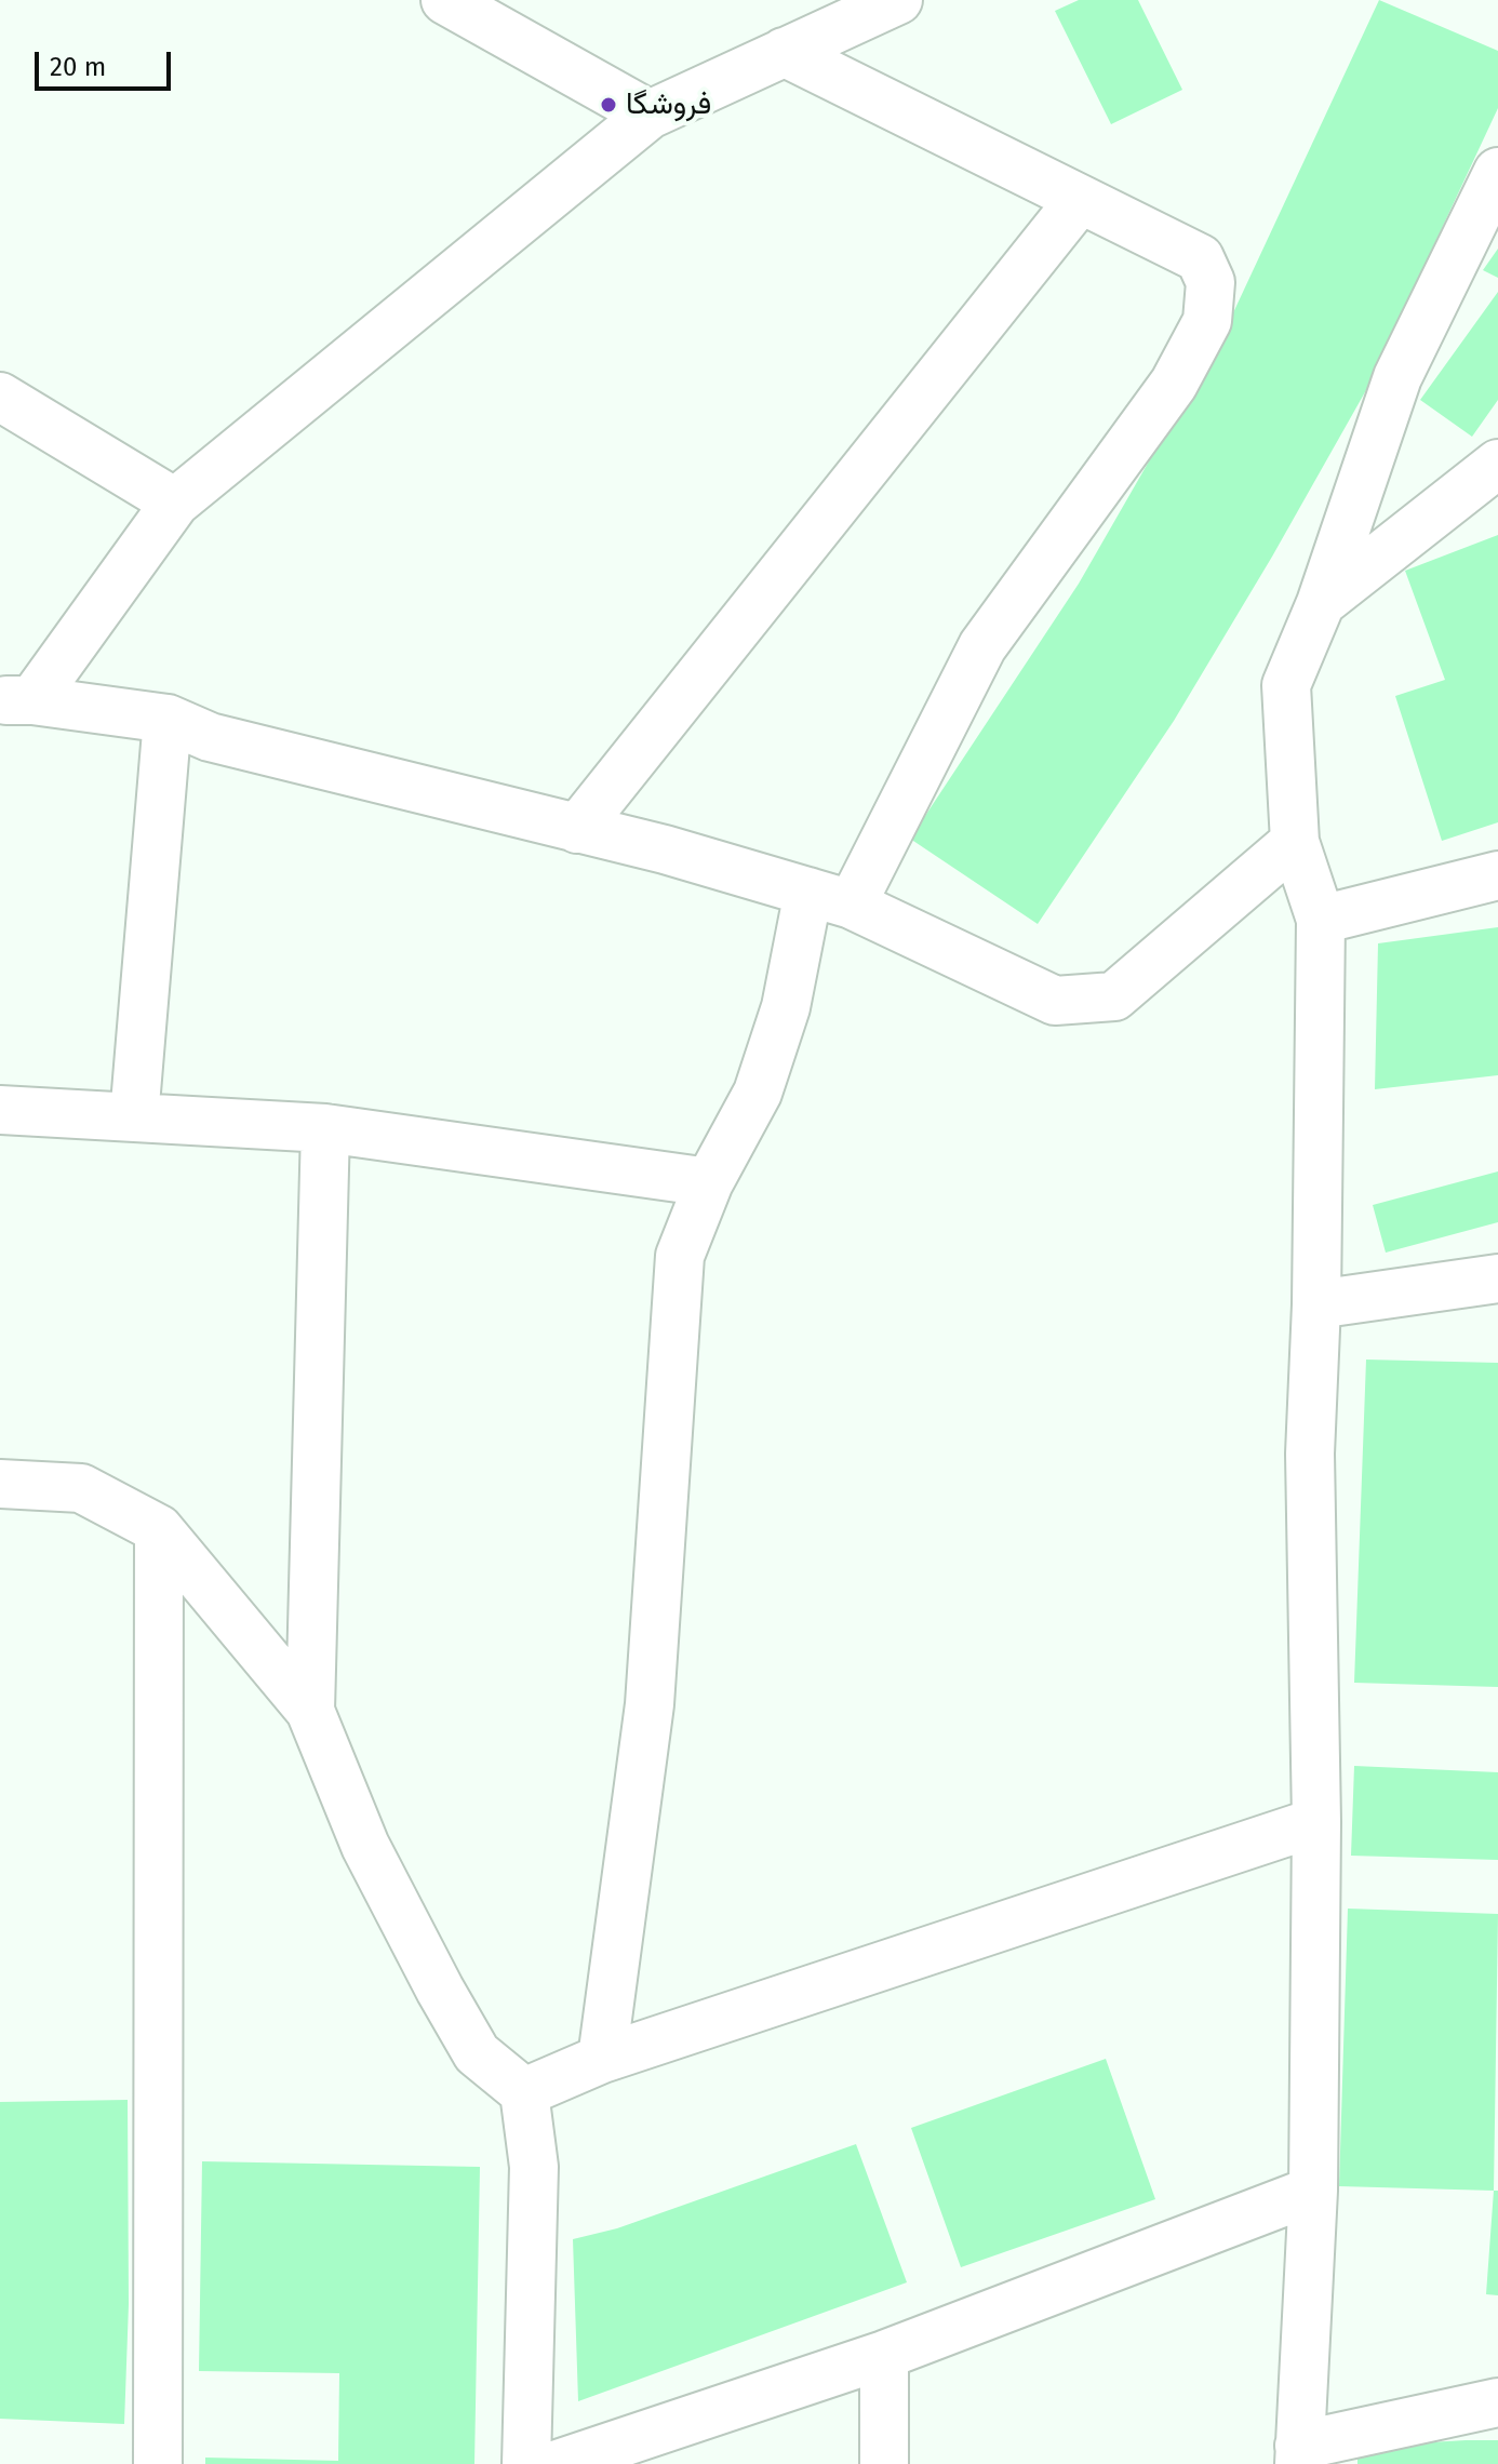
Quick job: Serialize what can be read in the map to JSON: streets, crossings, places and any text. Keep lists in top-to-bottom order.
{
  "places": ["فروشگا"],
  "scale_bar": "20 m"
}
